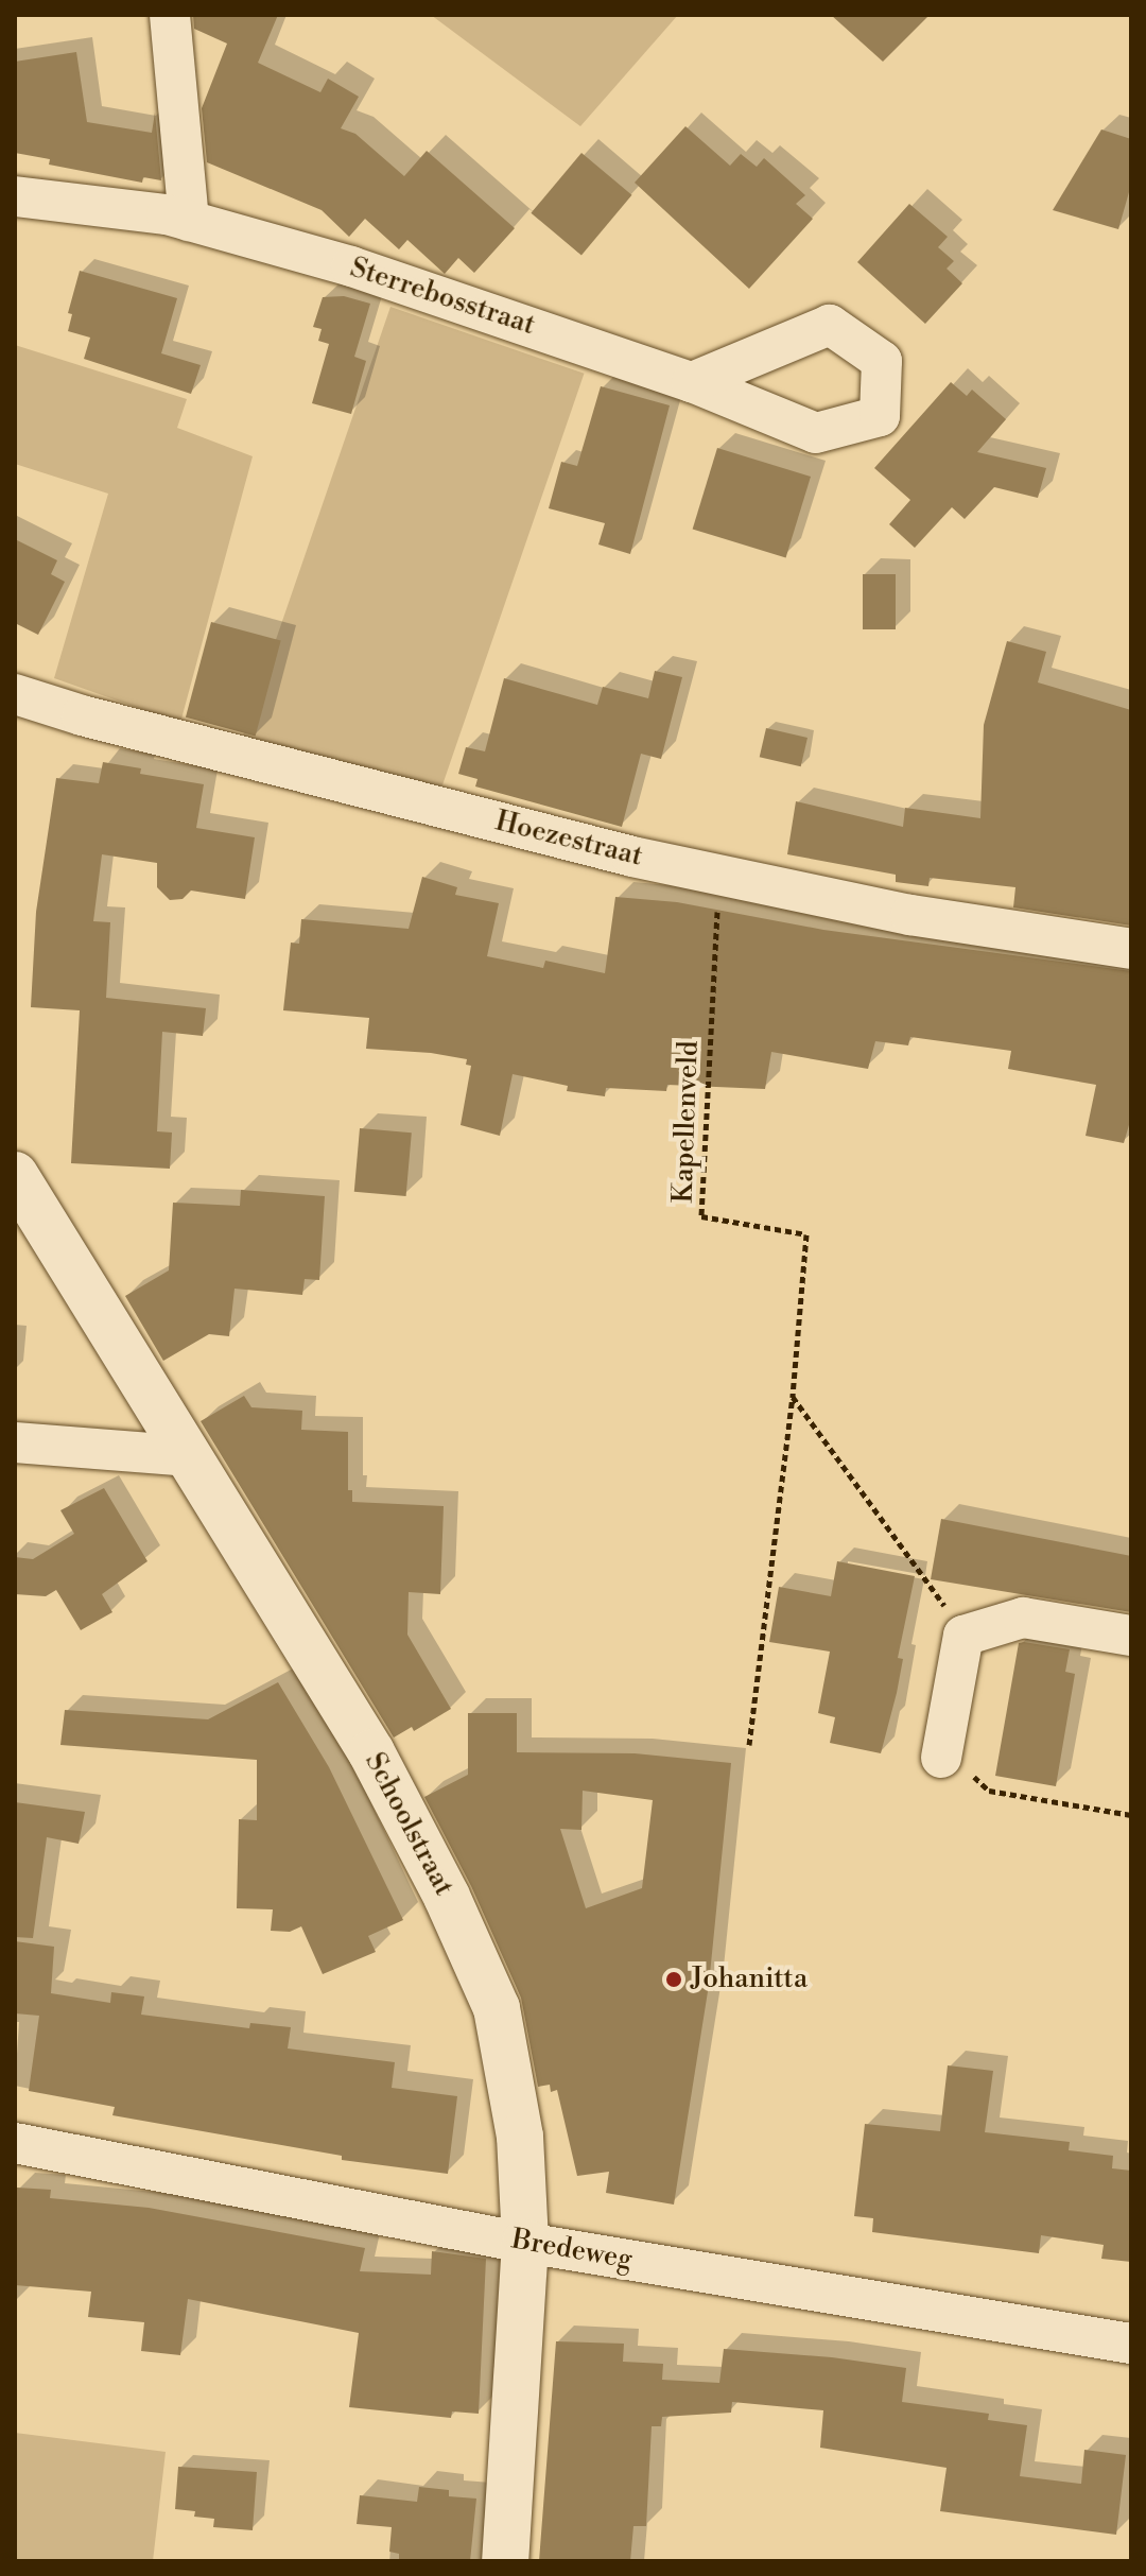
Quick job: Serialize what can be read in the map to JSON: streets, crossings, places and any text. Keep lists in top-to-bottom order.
{
  "streets": {
    "street": [
      "Sterrebosstraat",
      "Hoezestraat",
      "Schoolstraat",
      "Bredeweg"
    ],
    "path": ["Kapellenveld"]
  },
  "crossings": [
    ["Hoezestraat", "Kapellenveld"],
    ["Schoolstraat", "Bredeweg"]
  ],
  "places": ["Johanitta"]
}
